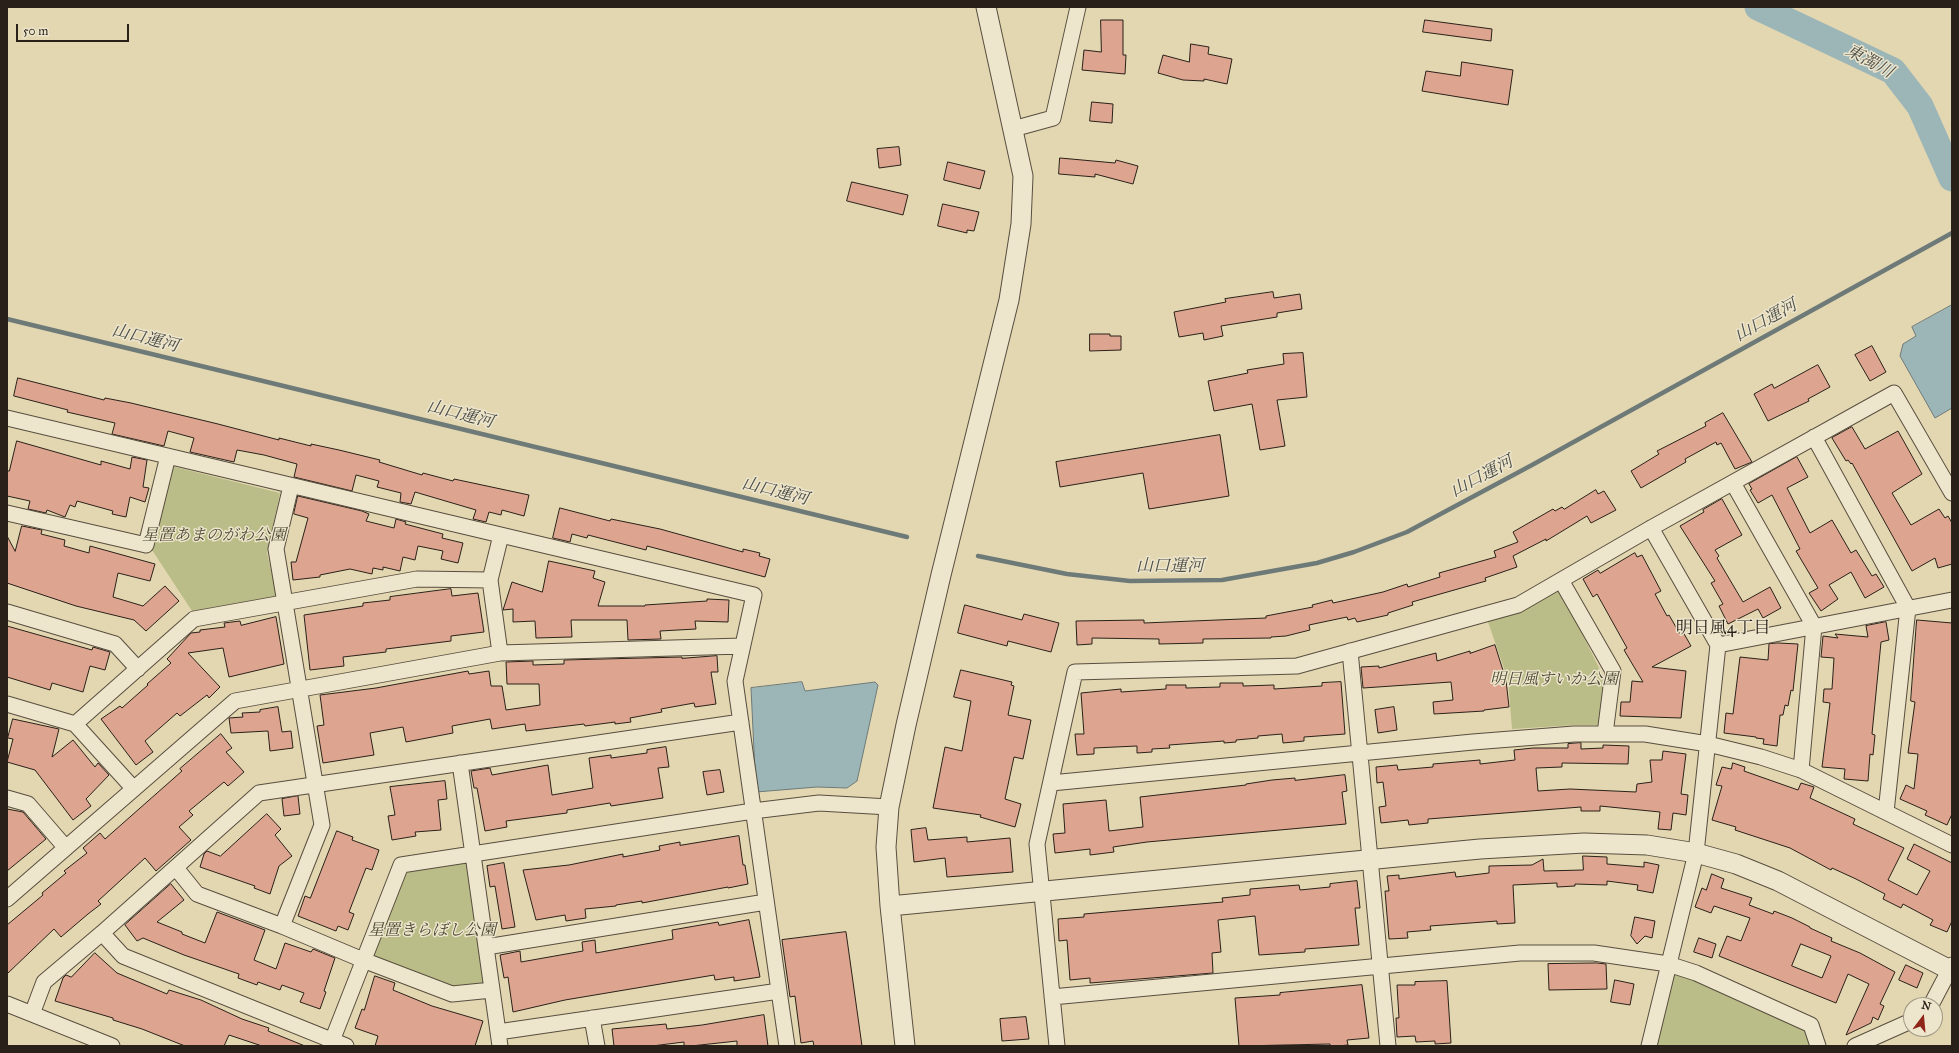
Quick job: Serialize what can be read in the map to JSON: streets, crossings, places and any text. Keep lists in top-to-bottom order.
{
  "districts": ["明日風4丁目"],
  "water": ["東濁川", "山口運河"],
  "parks": ["星置あまのがわ公園", "明日風すいか公園", "星置きらぼし公園"],
  "scale_bar": "50 m",
  "north": "top"
}
